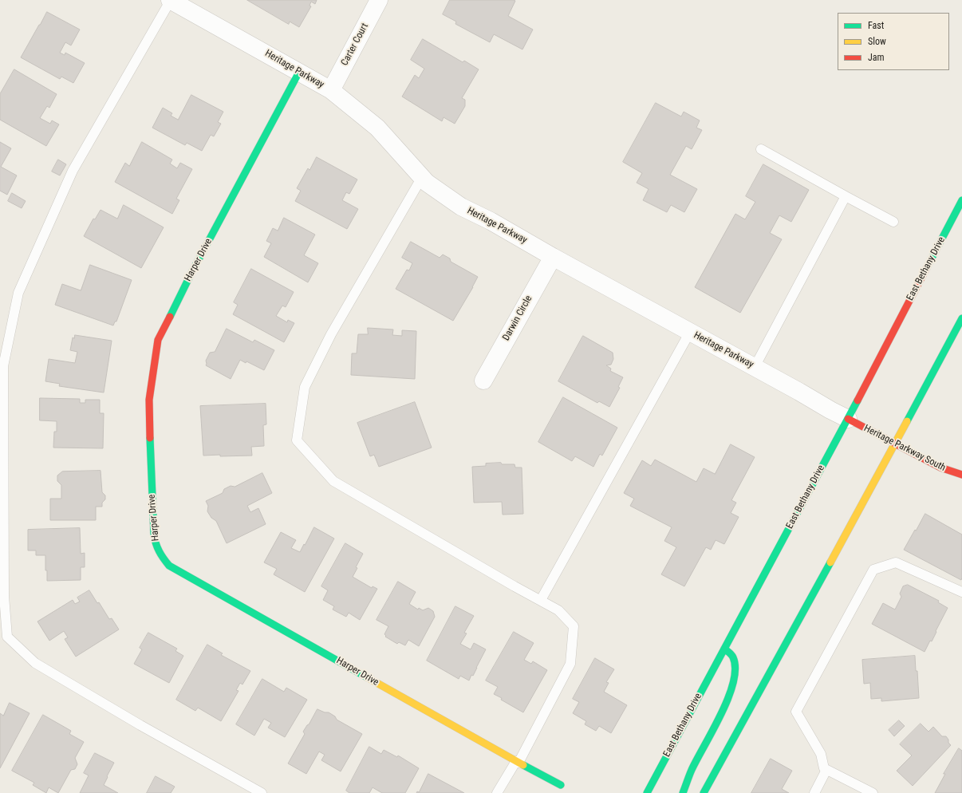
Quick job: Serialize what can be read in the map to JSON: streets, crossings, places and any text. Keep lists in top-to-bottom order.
{
  "streets": {
    "main road": ["Harper Drive", "East Bethany Drive", "Heritage Parkway South"],
    "street": ["Carter Court", "Heritage Parkway", "Darwin Circle"]
  },
  "crossings": [
    ["Carter Court", "Heritage Parkway"],
    ["Heritage Parkway", "Harper Drive"],
    ["Heritage Parkway", "East Bethany Drive"],
    ["Heritage Parkway", "Darwin Circle"],
    ["Heritage Parkway", "Heritage Parkway South"],
    ["East Bethany Drive", "Heritage Parkway South"]
  ],
  "legend": ["Fast", "Slow", "Jam"]
}
